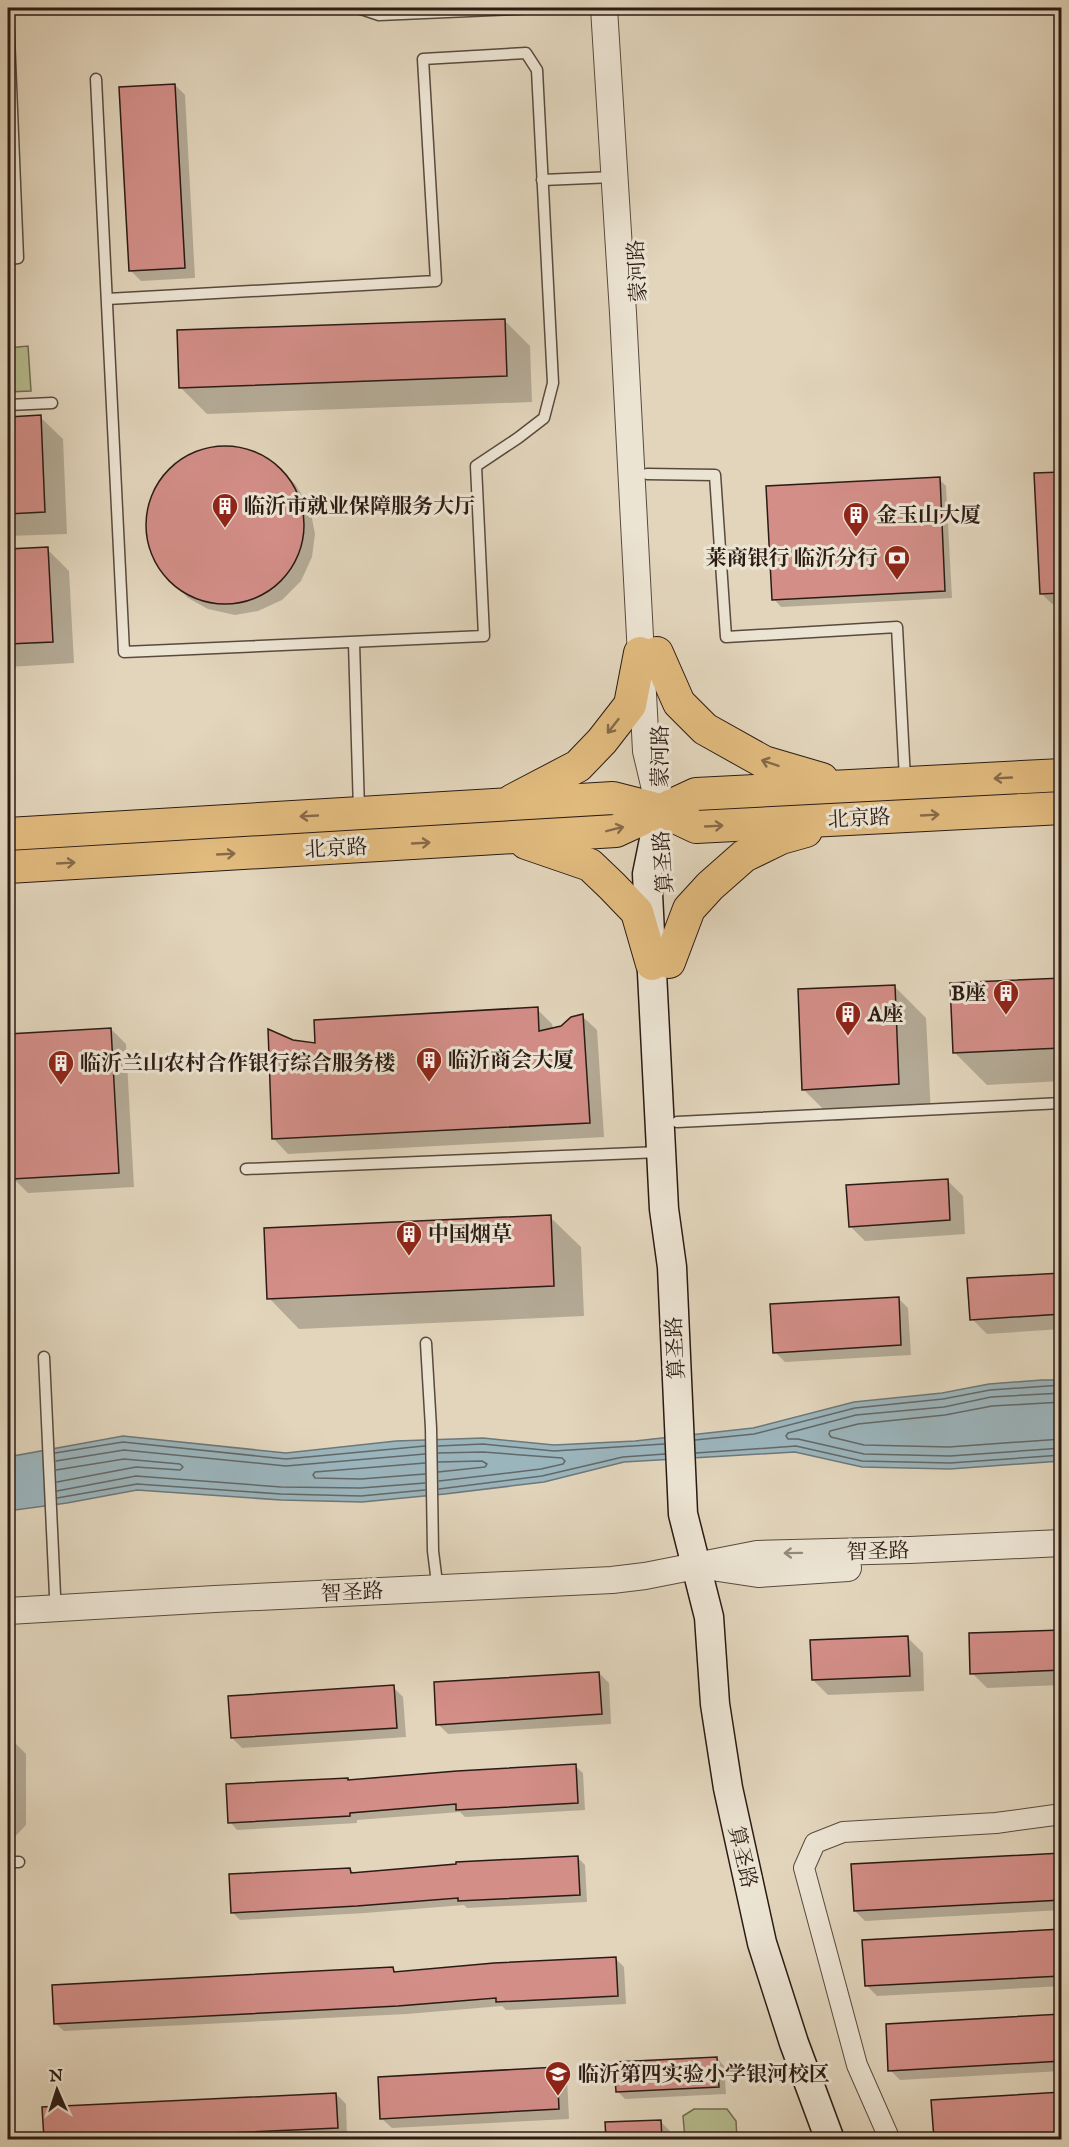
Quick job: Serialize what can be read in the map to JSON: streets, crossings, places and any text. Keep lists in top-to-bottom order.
{
  "streets": {
    "main road": ["北京路", "算圣路"],
    "street": ["蒙河路", "智圣路"]
  },
  "crossings": [
    ["蒙河路", "北京路"],
    ["蒙河路", "算圣路"],
    ["北京路", "算圣路"],
    ["算圣路", "智圣路"]
  ],
  "places": {
    "building": [
      "临沂市就业保障服务大厅",
      "金玉山大厦",
      "B座",
      "A座",
      "临沂商会大厦",
      "临沂兰山农村合作银行综合服务楼",
      "中国烟草"
    ],
    "bank": ["莱商银行 临沂分行"],
    "school or university": ["临沂第四实验小学银河校区"]
  },
  "north": "top"
}
